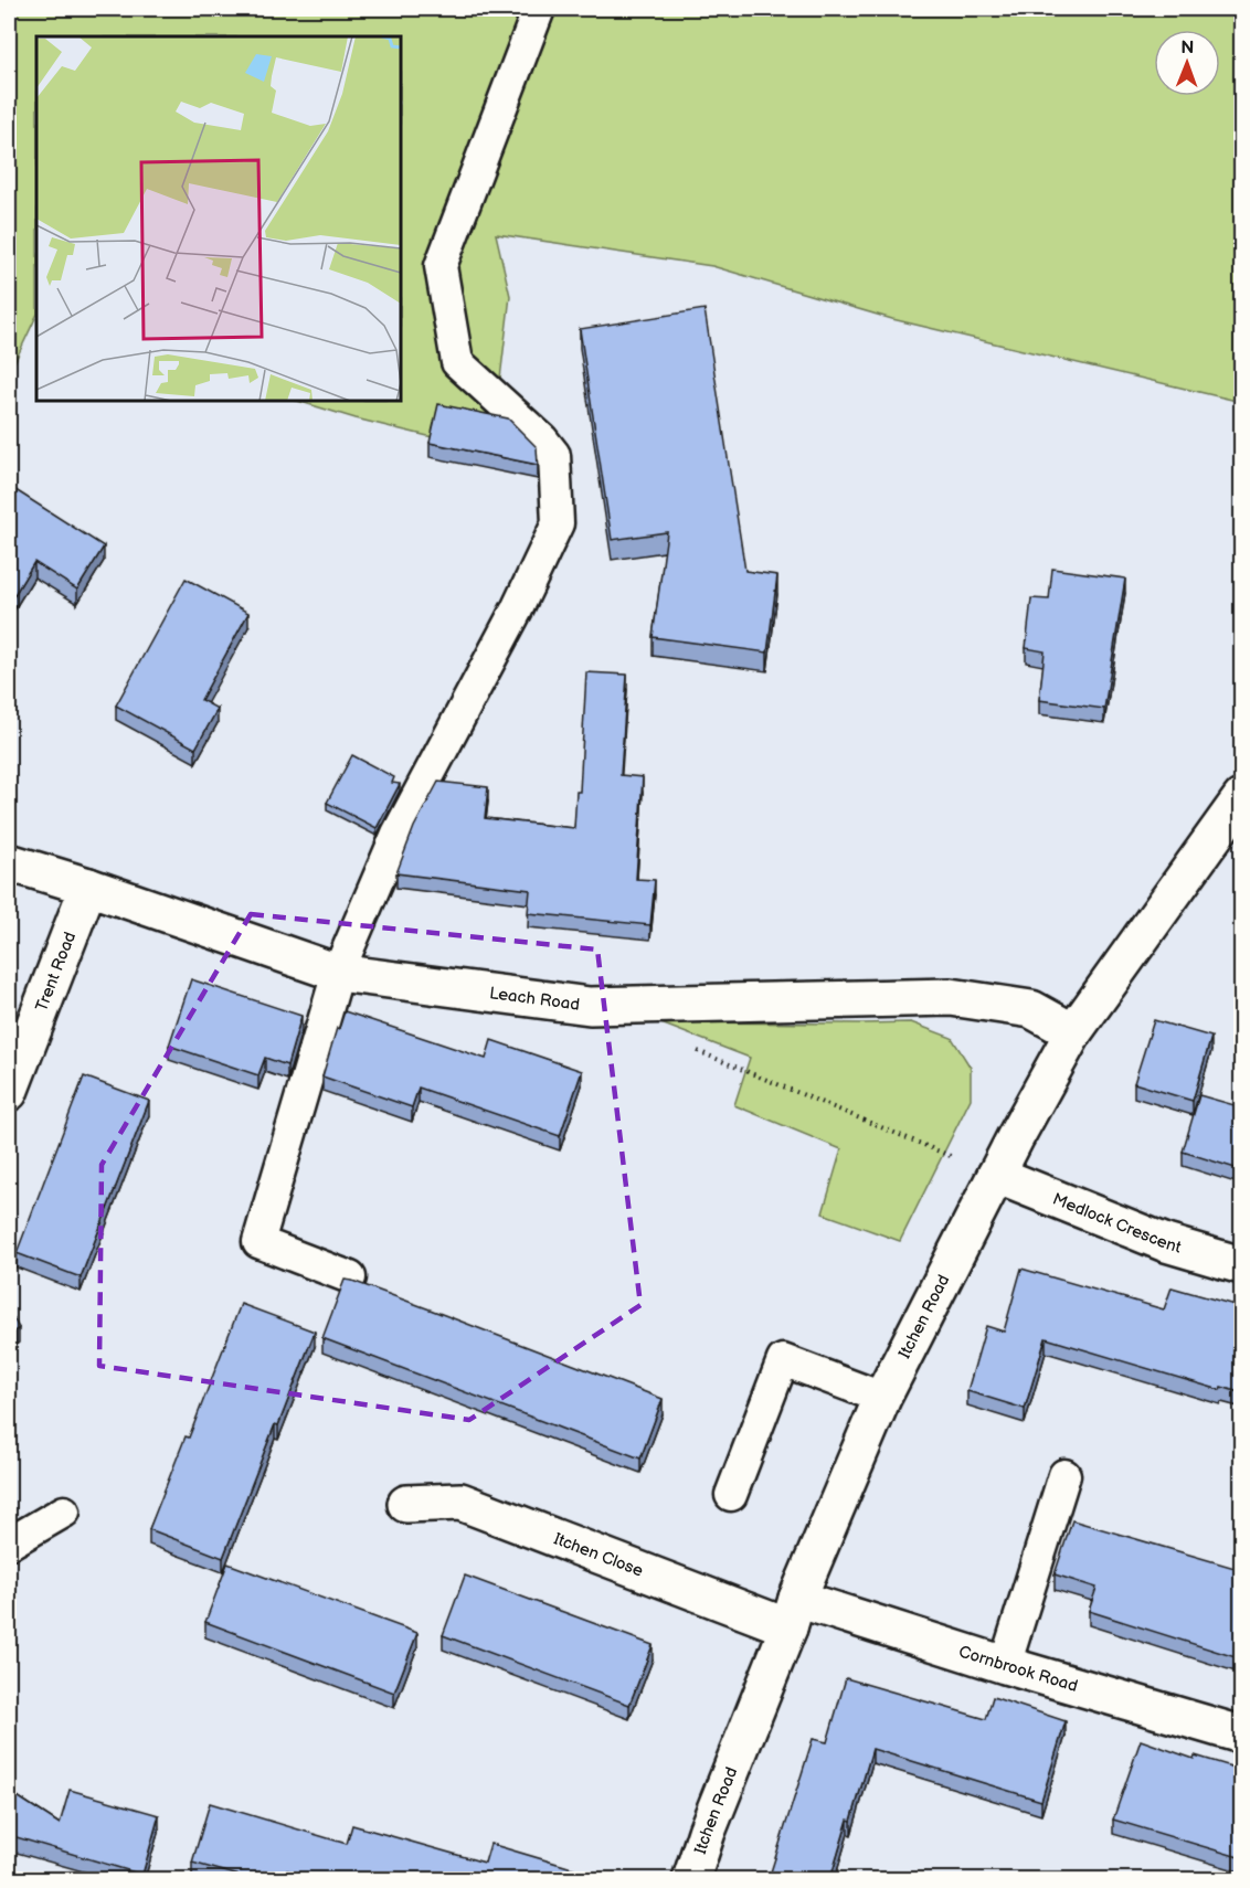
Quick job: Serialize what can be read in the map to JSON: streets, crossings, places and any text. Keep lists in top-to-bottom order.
{
  "streets": {
    "street": [
      "Trent Road",
      "Leach Road",
      "Medlock Crescent",
      "Itchen Road",
      "Itchen Close",
      "Cornbrook Road"
    ]
  },
  "crossings": [
    ["Trent Road", "Leach Road"],
    ["Leach Road", "Itchen Road"],
    ["Medlock Crescent", "Itchen Road"],
    ["Itchen Road", "Itchen Close"],
    ["Itchen Road", "Cornbrook Road"],
    ["Itchen Close", "Cornbrook Road"]
  ],
  "north": "top"
}
